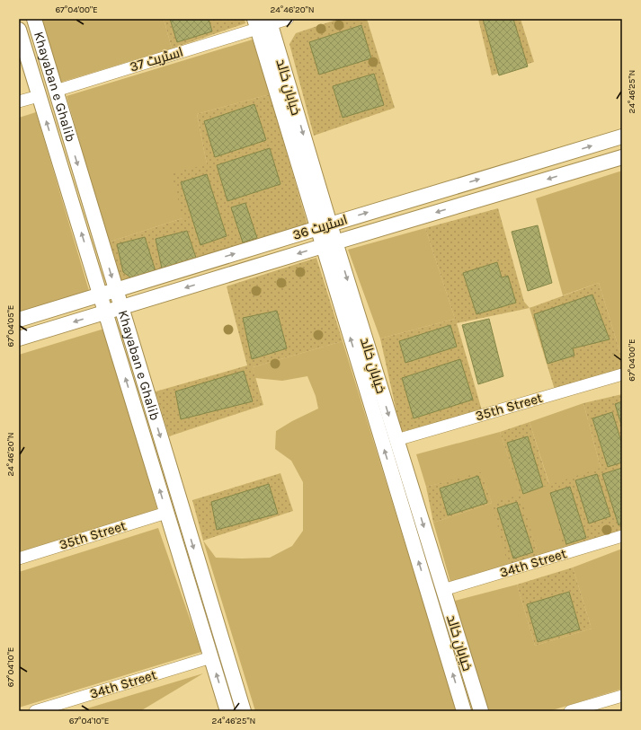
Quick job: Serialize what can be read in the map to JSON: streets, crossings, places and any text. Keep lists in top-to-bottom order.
{
  "streets": {
    "street": [
      "اسٹریٹ 37",
      "Khayaban e Ghalib",
      "خیابانِ خالد",
      "اسٹریٹ 36",
      "35th Street",
      "34th Street"
    ]
  },
  "crossings": [
    ["اسٹریٹ 37", "Khayaban e Ghalib"],
    ["اسٹریٹ 37", "خیابانِ خالد"],
    ["Khayaban e Ghalib", "اسٹریٹ 36"],
    ["Khayaban e Ghalib", "35th Street"],
    ["Khayaban e Ghalib", "34th Street"],
    ["خیابانِ خالد", "اسٹریٹ 36"],
    ["خیابانِ خالد", "35th Street"],
    ["خیابانِ خالد", "34th Street"]
  ],
  "coordinates": [
    "67°04'00\"E",
    "24°46'20\"N",
    "24°46'25\"N",
    "67°04'05\"E",
    "67°04'10\"E"
  ]
}
